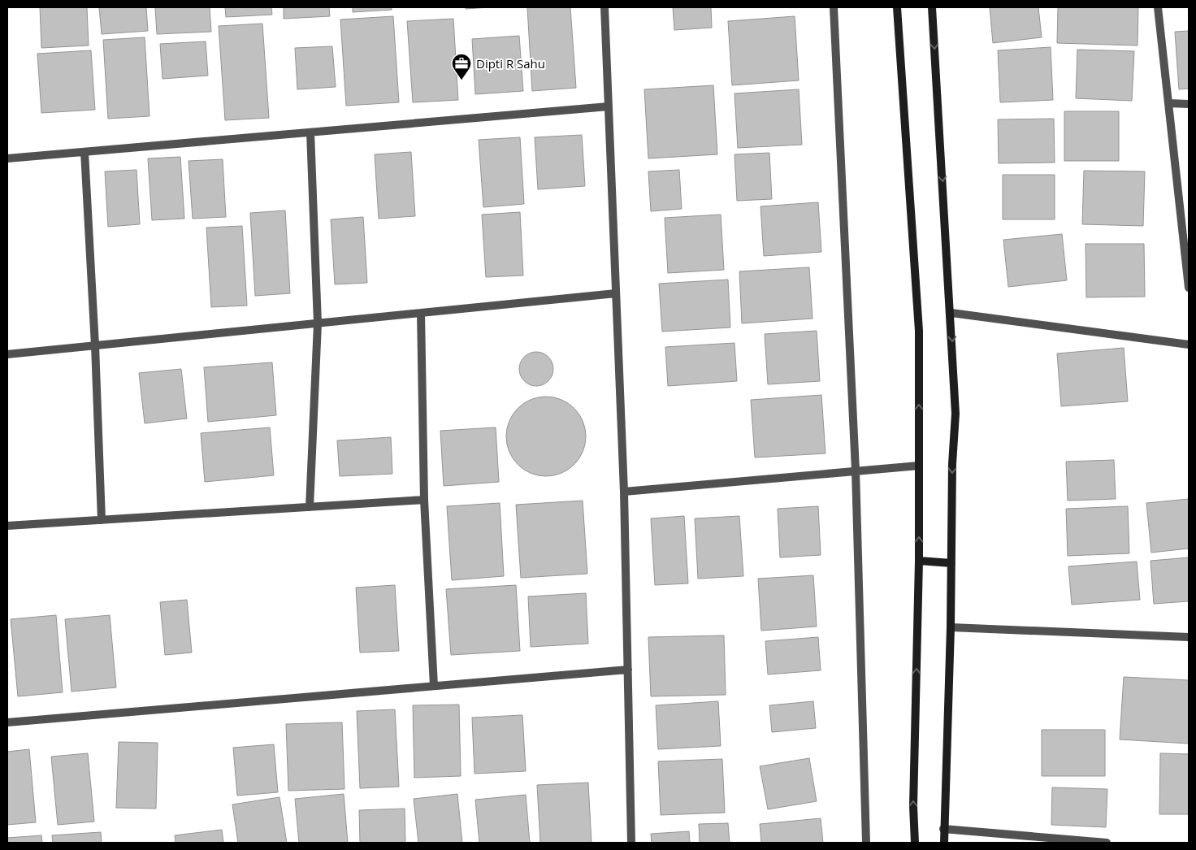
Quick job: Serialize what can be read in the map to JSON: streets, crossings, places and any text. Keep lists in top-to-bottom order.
{
  "places": {
    "office": ["Dipti R Sahu"]
  }
}
